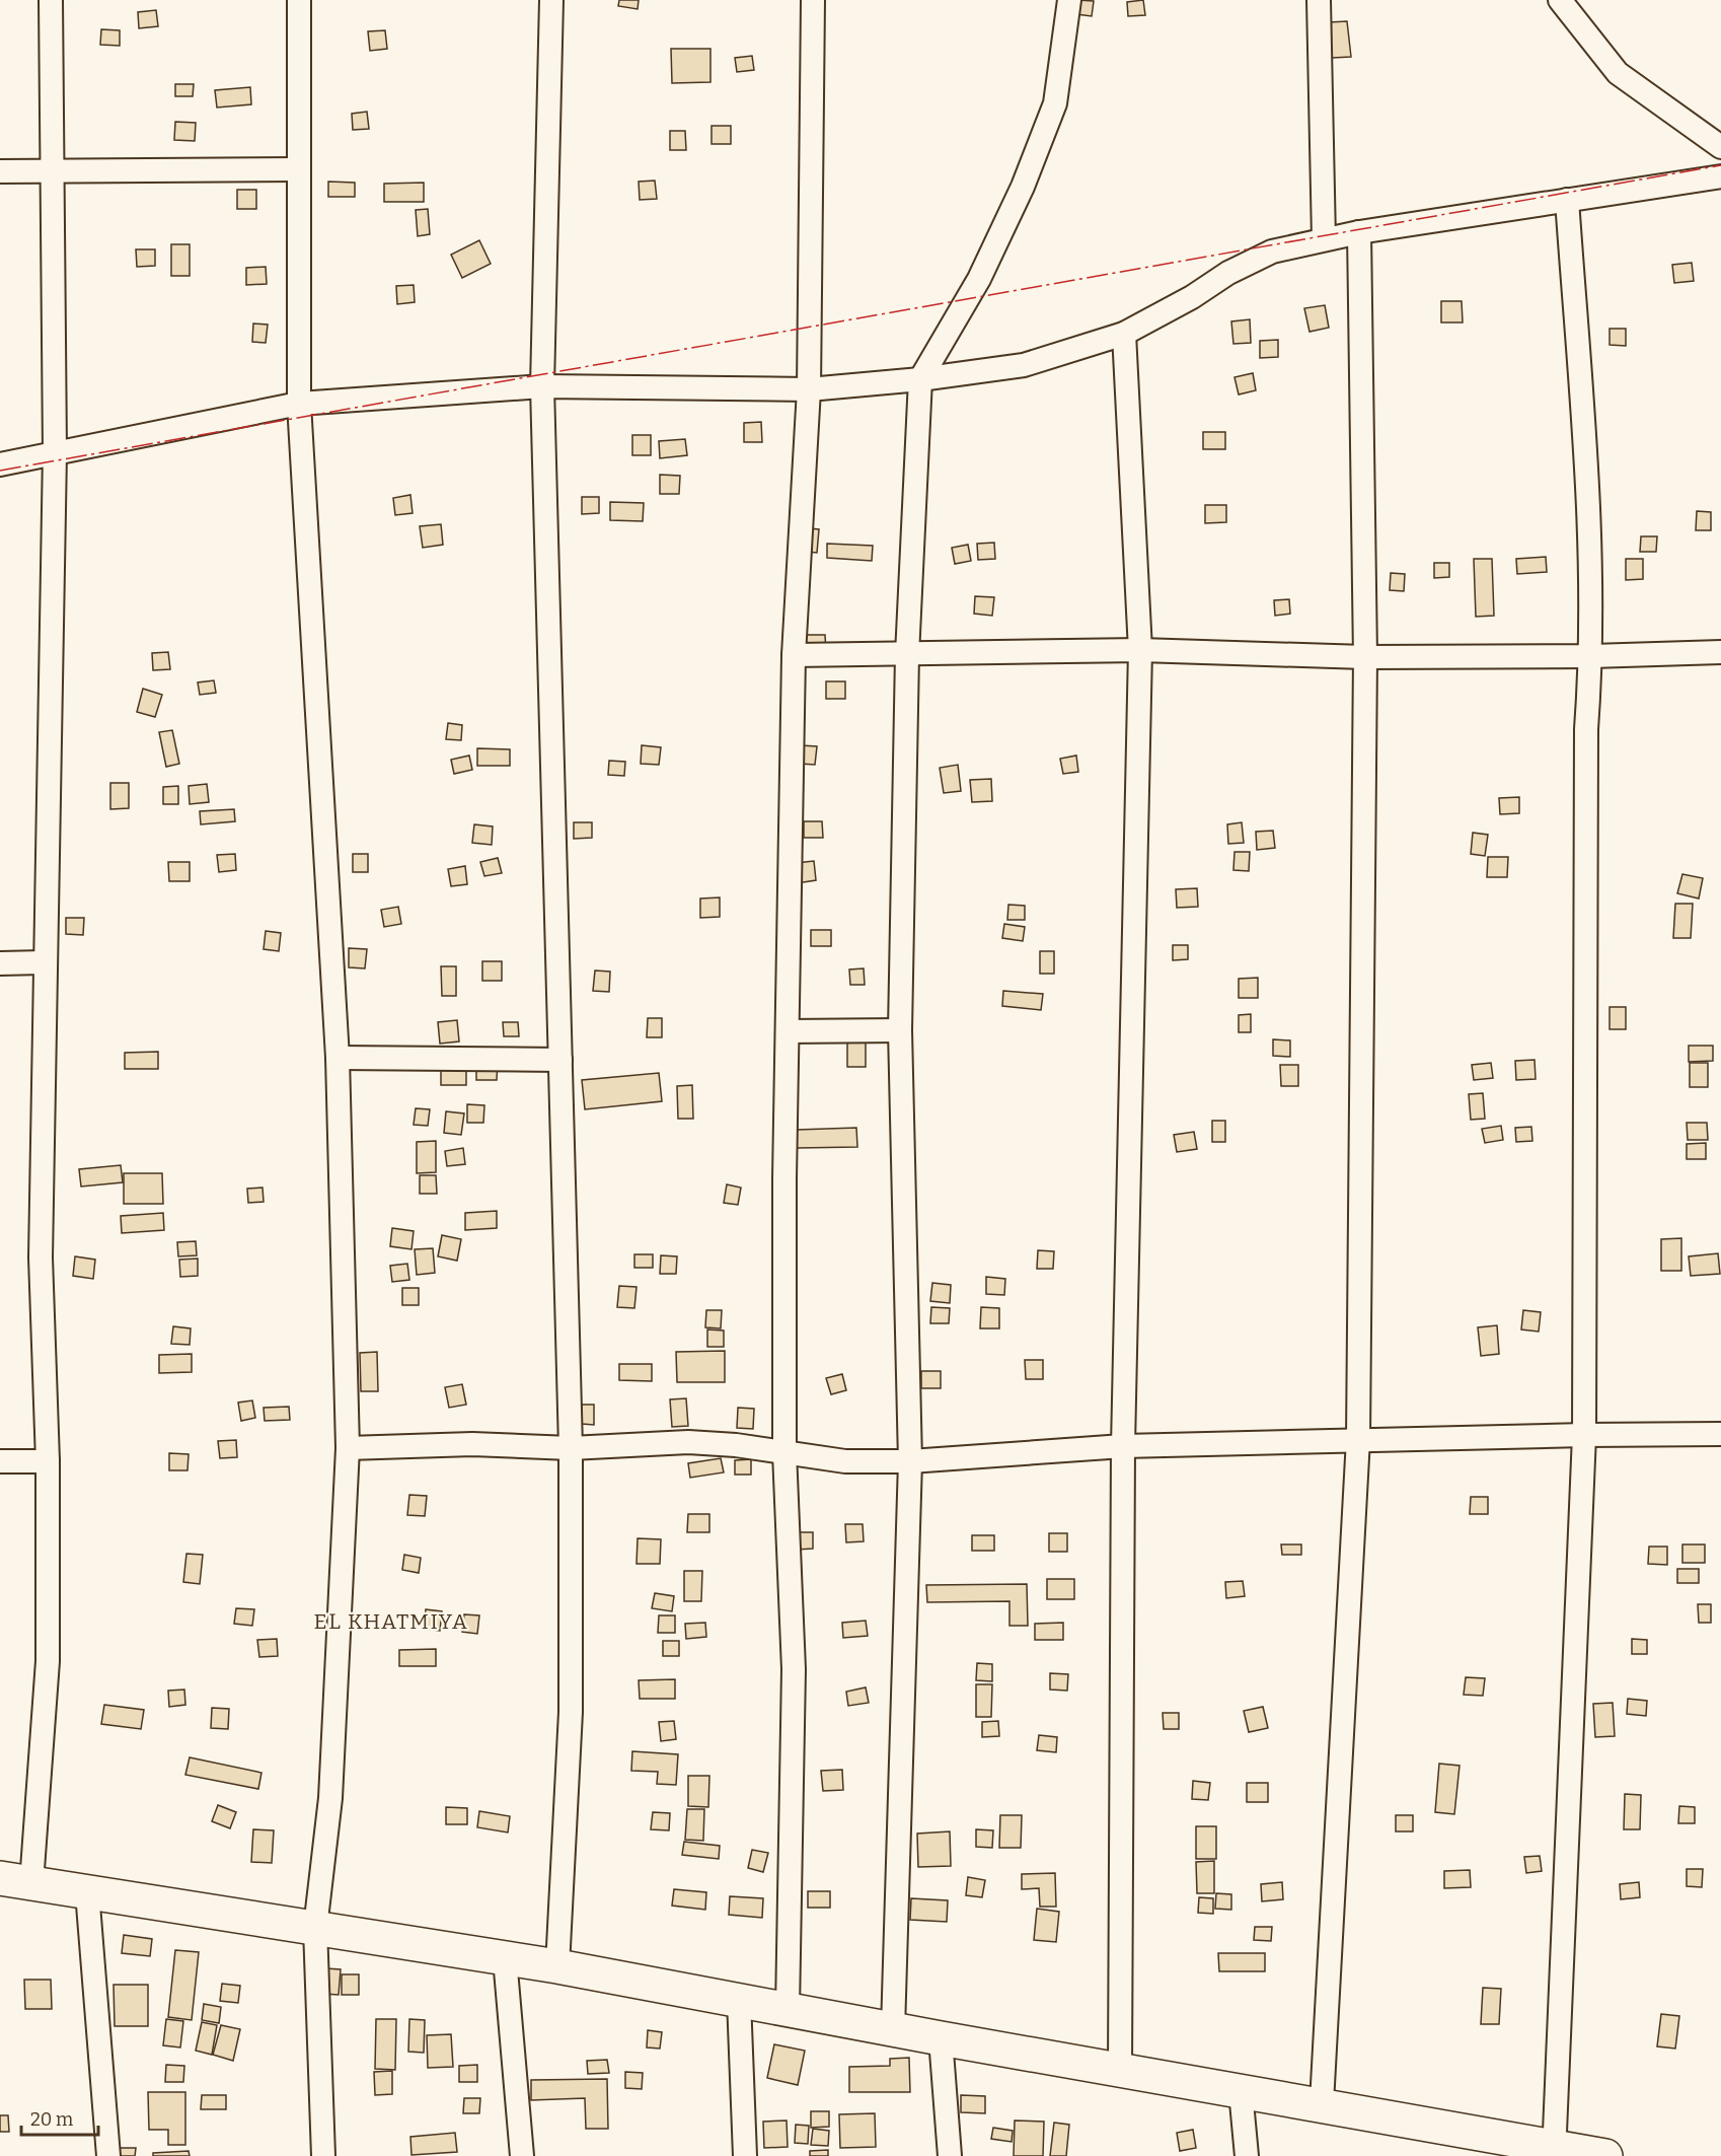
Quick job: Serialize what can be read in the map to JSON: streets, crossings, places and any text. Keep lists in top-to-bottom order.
{
  "districts": ["EL KHATMIYA"],
  "scale_bar": "20 m"
}
